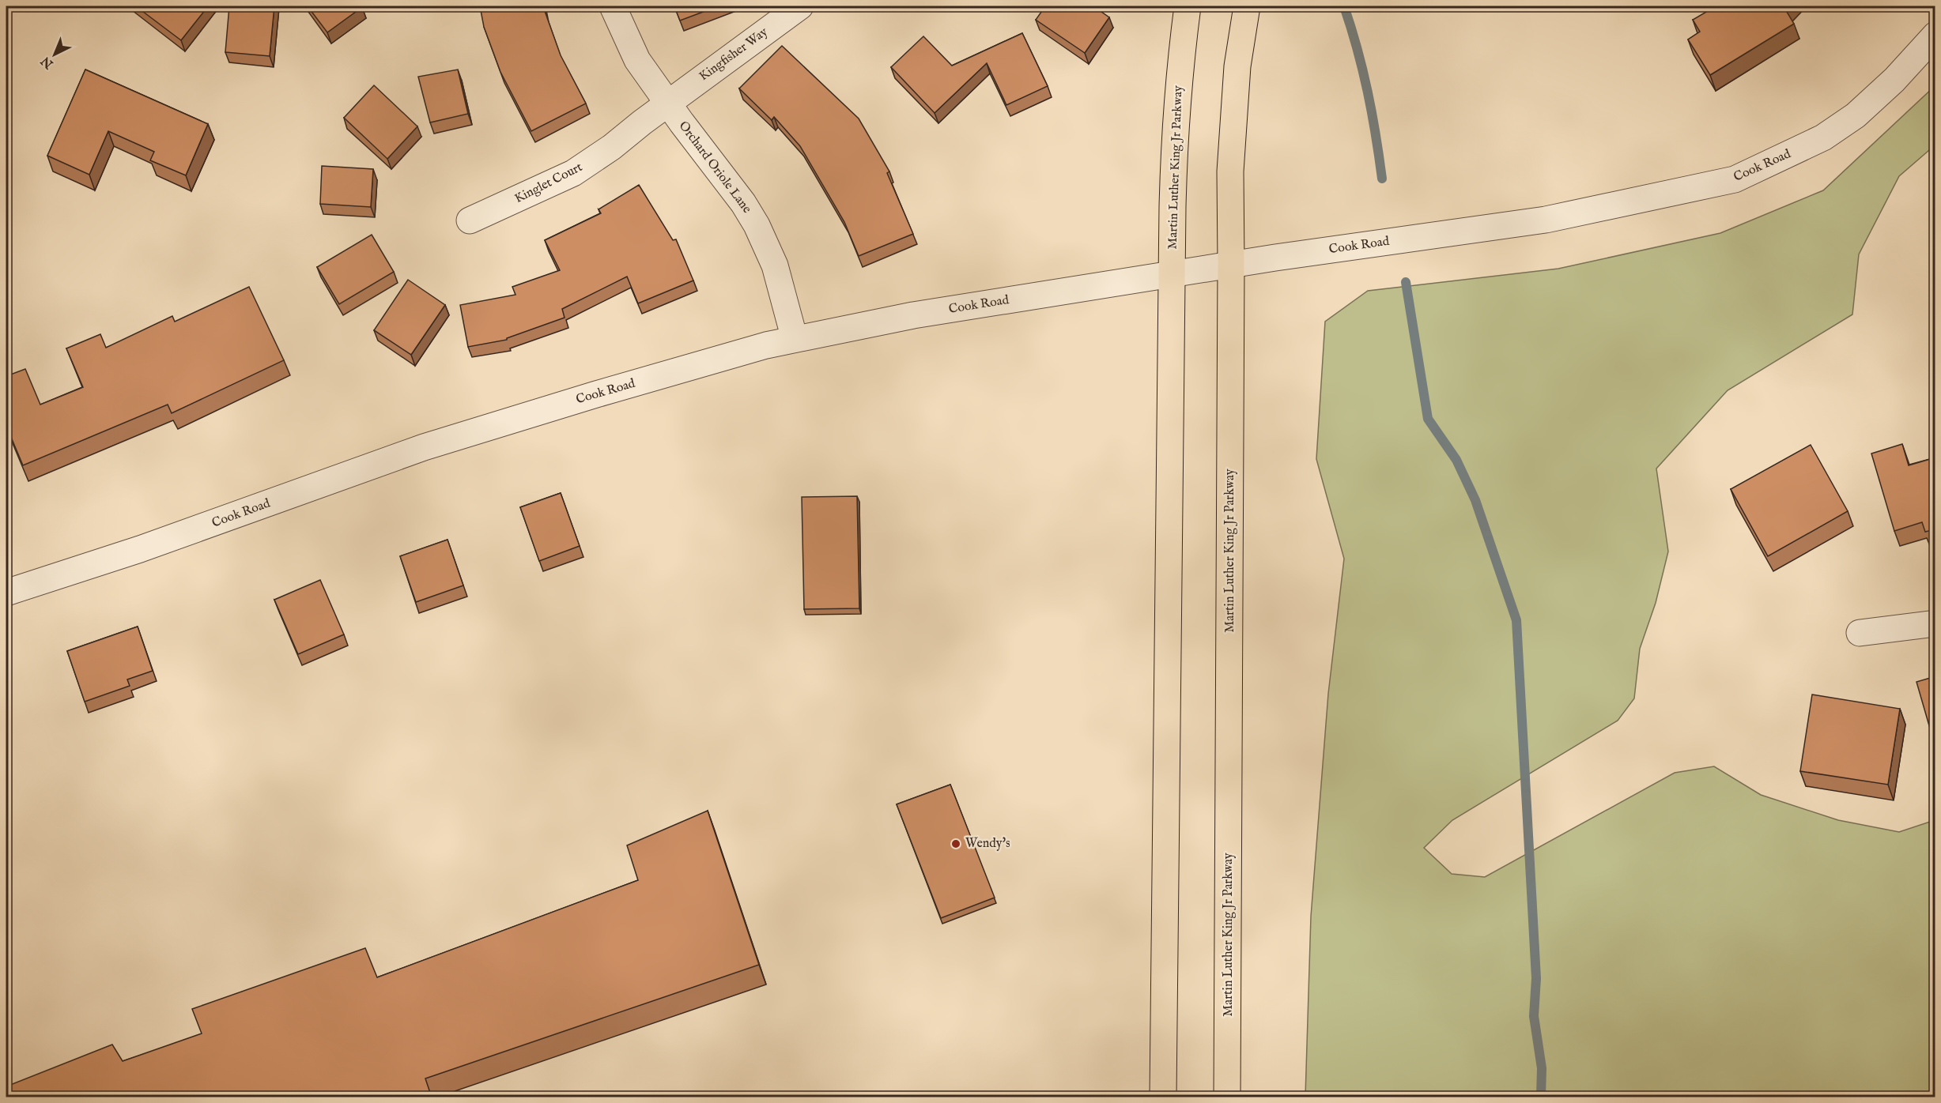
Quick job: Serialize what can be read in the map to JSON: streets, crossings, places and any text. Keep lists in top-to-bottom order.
{
  "streets": {
    "main road": ["Martin Luther King Jr Parkway"],
    "street": [
      "Kingfisher Way",
      "Cook Road",
      "Orchard Oriole Lane",
      "Kinglet Court"
    ]
  },
  "crossings": [
    ["Kingfisher Way", "Orchard Oriole Lane"],
    ["Kingfisher Way", "Kinglet Court"],
    ["Cook Road", "Orchard Oriole Lane"],
    ["Cook Road", "Martin Luther King Jr Parkway"],
    ["Orchard Oriole Lane", "Kinglet Court"]
  ],
  "places": ["Wendy's"],
  "north": "bottom left"
}
